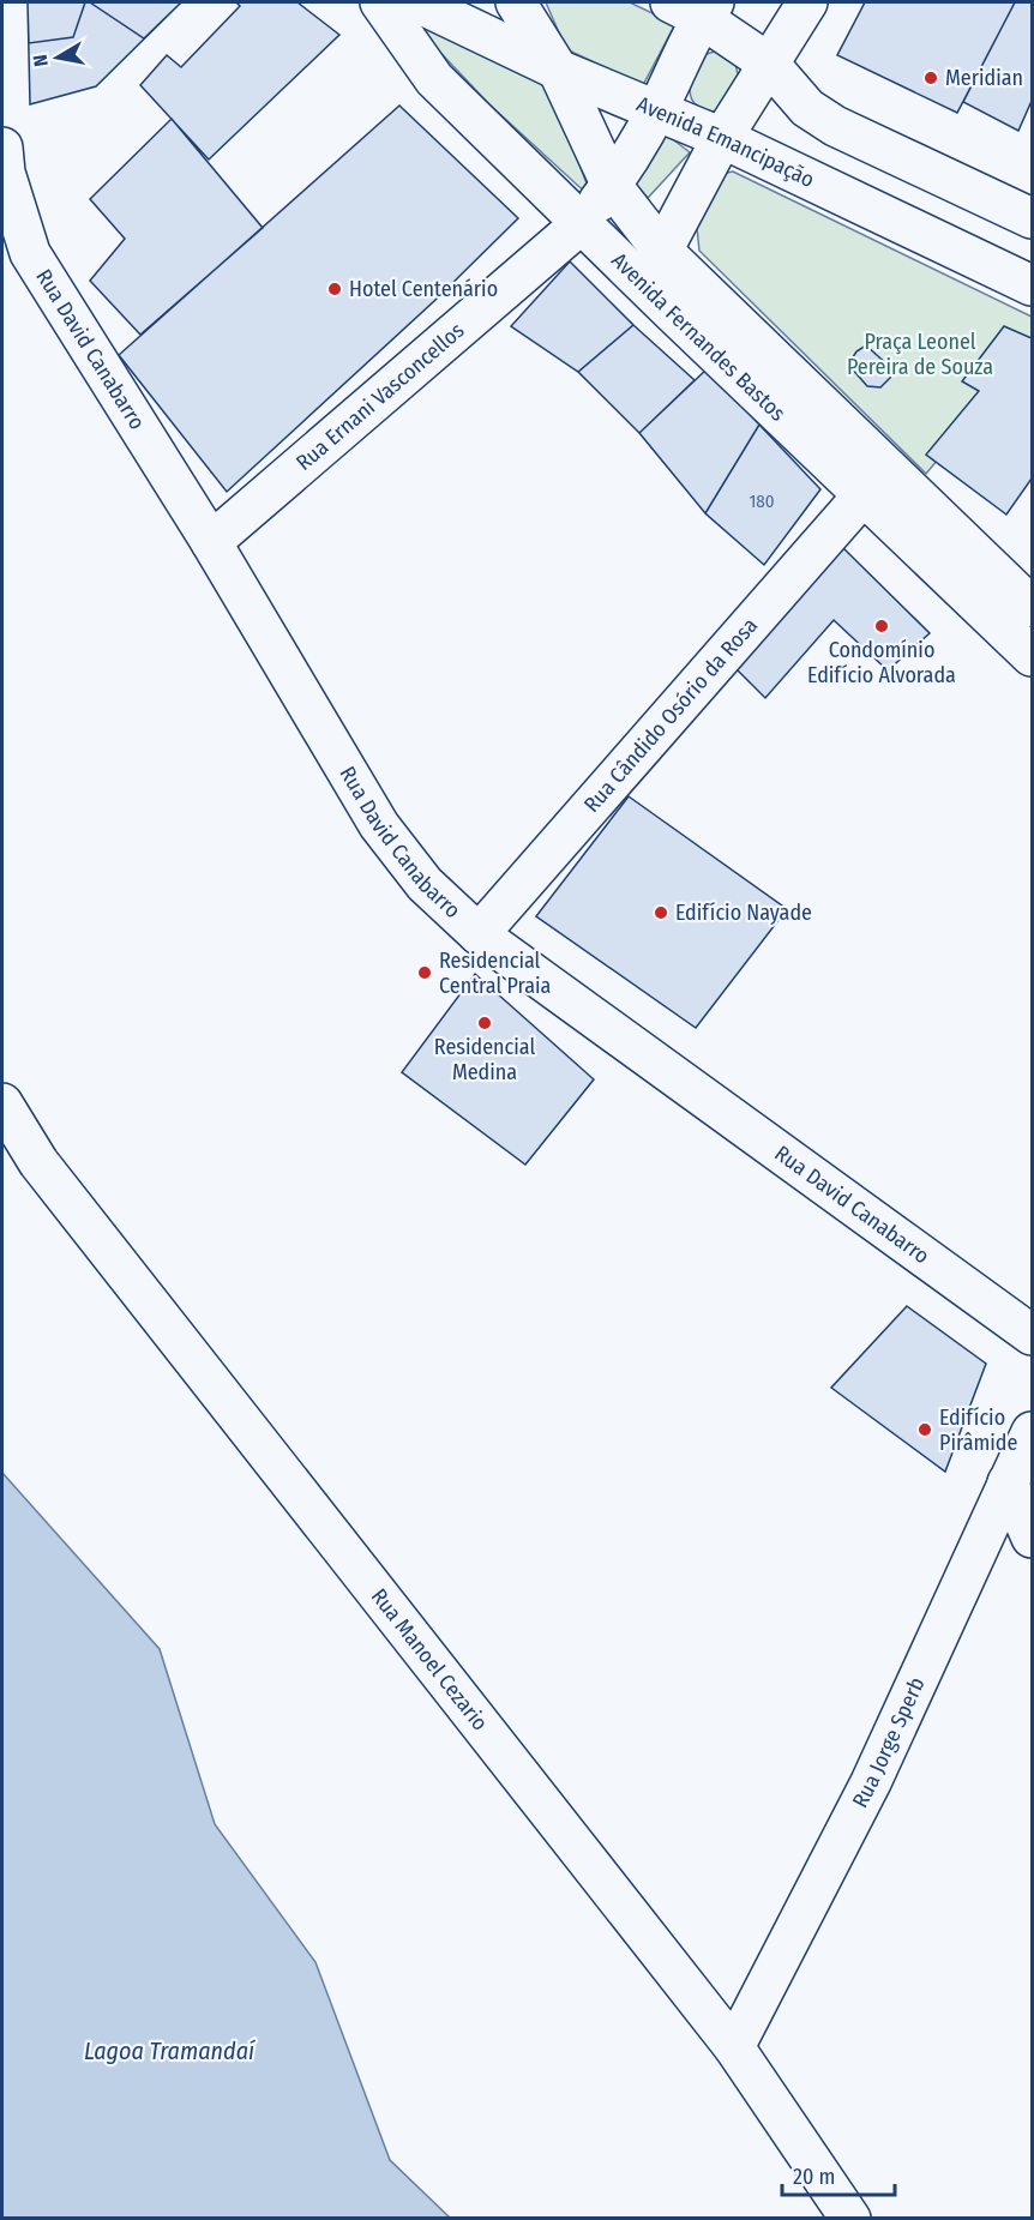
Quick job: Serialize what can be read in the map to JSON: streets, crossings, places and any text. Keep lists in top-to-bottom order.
{
  "streets": {
    "street": [
      "Avenida Emancipação",
      "Avenida Fernandes Bastos",
      "Rua David Canabarro",
      "Rua Ernani Vasconcellos",
      "Rua Cândido Osório da Rosa",
      "Rua Manoel Cezario",
      "Rua Jorge Sperb"
    ]
  },
  "crossings": [
    ["Avenida Emancipação", "Avenida Fernandes Bastos"],
    ["Avenida Emancipação", "Rua Ernani Vasconcellos"],
    ["Avenida Fernandes Bastos", "Rua Ernani Vasconcellos"],
    ["Avenida Fernandes Bastos", "Rua Cândido Osório da Rosa"],
    ["Rua David Canabarro", "Rua Ernani Vasconcellos"],
    ["Rua David Canabarro", "Rua Cândido Osório da Rosa"],
    ["Rua Manoel Cezario", "Rua Jorge Sperb"]
  ],
  "water": ["Lagoa Tramandaí"],
  "parks": ["Praça Leonel Pereira de Souza"],
  "places": [
    "Meridian",
    "Hotel Centenário",
    "Condomínio Edifício Alvorada",
    "Edifício Nayade",
    "Residencial Central Praia",
    "Residencial Medina",
    "Edifício Pirâmide"
  ],
  "house_numbers": ["180"],
  "scale_bar": "20 m",
  "north": "left"
}
